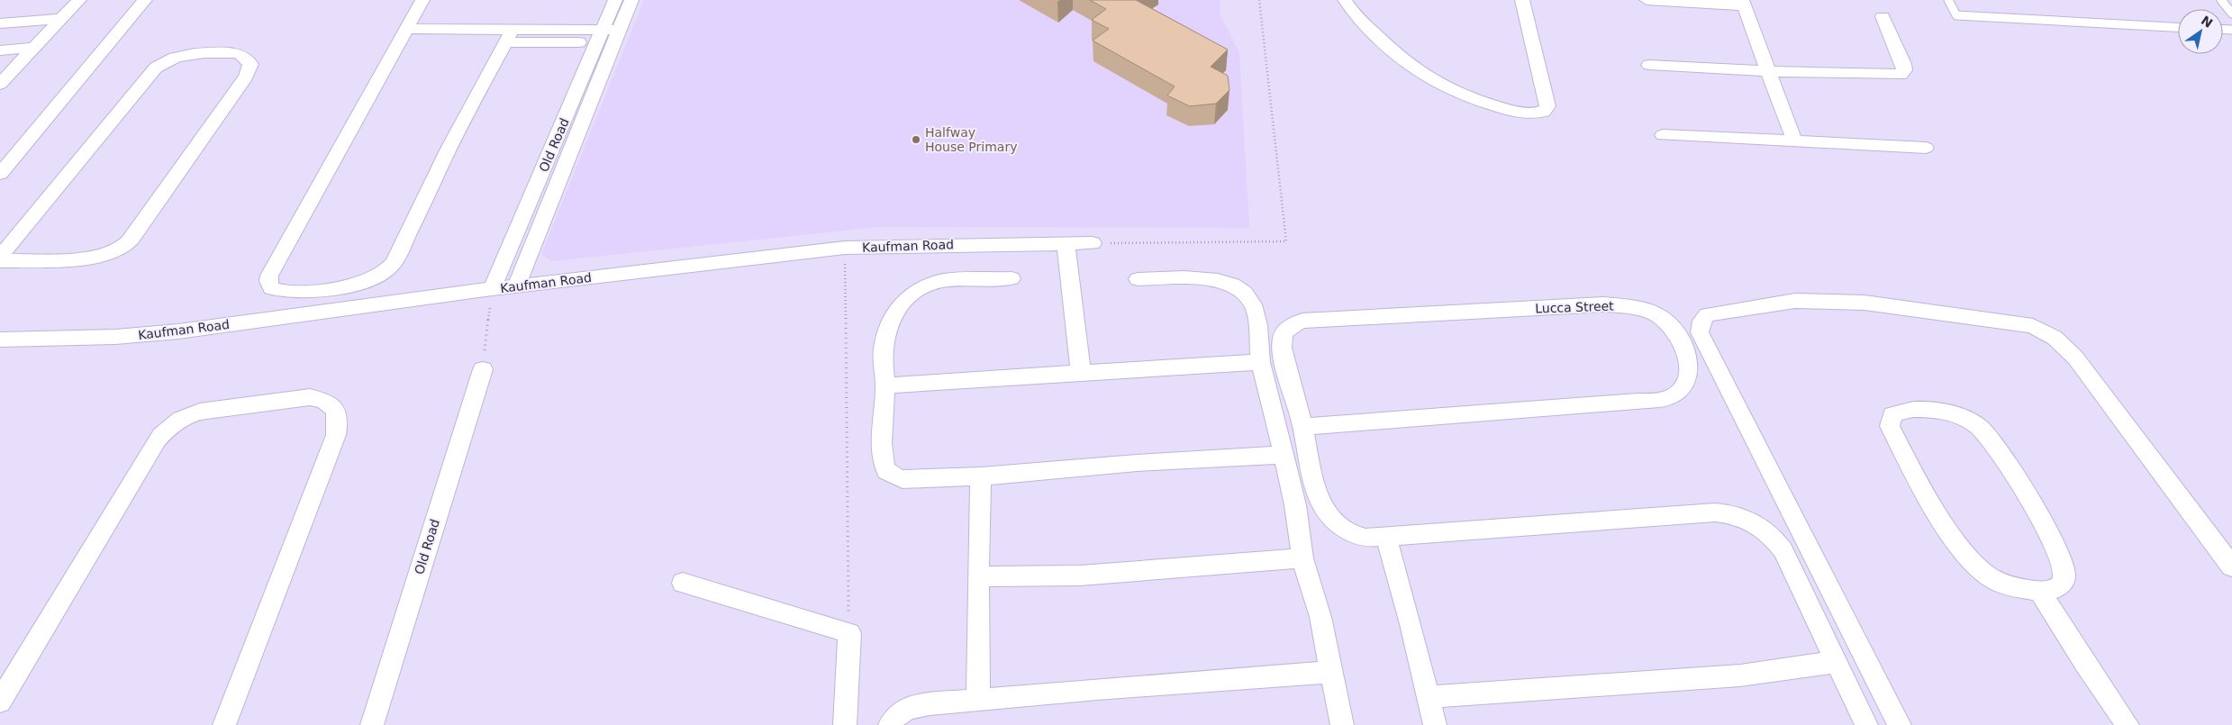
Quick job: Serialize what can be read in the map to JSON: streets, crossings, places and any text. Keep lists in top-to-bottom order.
{
  "streets": {
    "street": ["Old Road", "Kaufman Road", "Lucca Street"]
  },
  "crossings": [
    ["Old Road", "Kaufman Road"]
  ],
  "places": ["Halfway House Primary"],
  "north": "top right"
}
